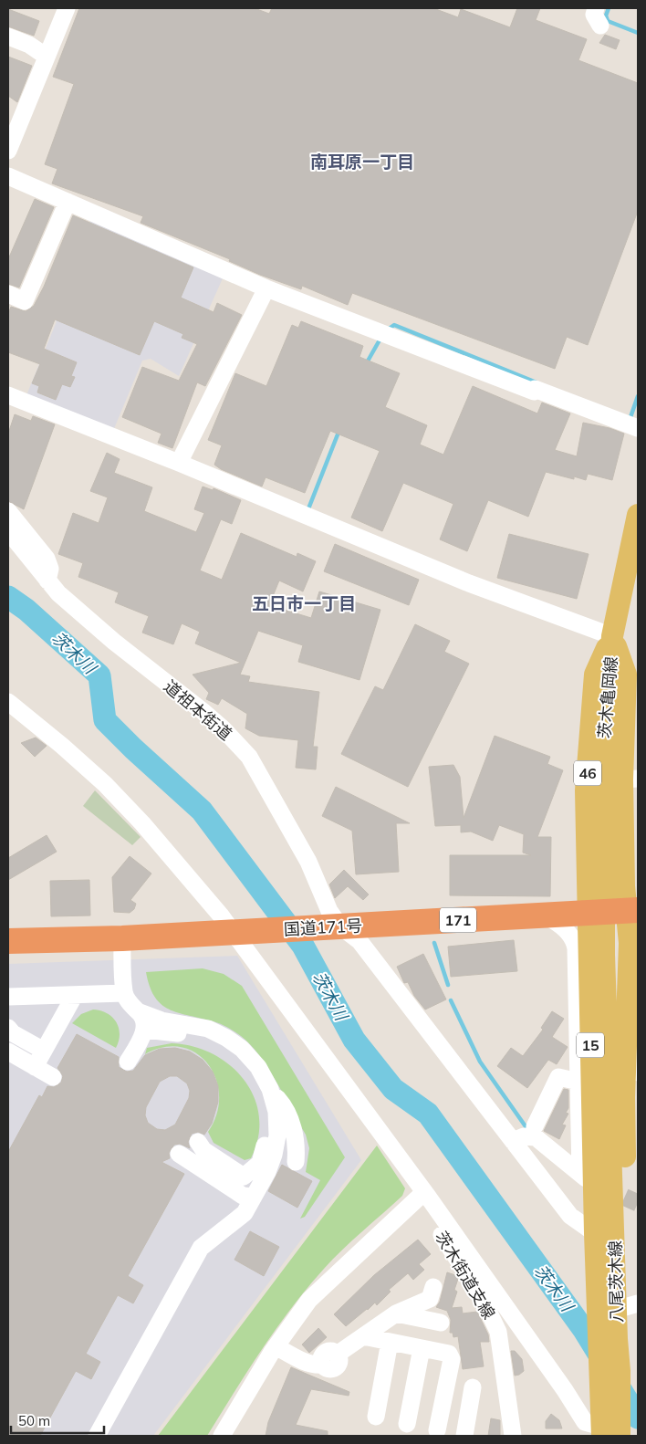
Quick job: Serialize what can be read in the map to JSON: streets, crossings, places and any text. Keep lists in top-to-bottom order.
{
  "streets": {
    "highway": ["171", "国道171号"],
    "main road": [
      "茨木亀岡線",
      "46",
      "15",
      "八尾茨木線"
    ],
    "street": ["道祖本街道", "茨木街道支線"]
  },
  "crossings": [
    ["茨木亀岡線", "46"],
    ["茨木亀岡線", "国道171号"],
    ["茨木亀岡線", "15"],
    ["茨木亀岡線", "八尾茨木線"],
    ["道祖本街道", "国道171号"],
    ["道祖本街道", "15"],
    ["46", "国道171号"],
    ["46", "15"],
    ["46", "八尾茨木線"],
    ["国道171号", "15"],
    ["国道171号", "八尾茨木線"],
    ["15", "八尾茨木線"]
  ],
  "districts": ["南耳原一丁目", "五日市一丁目"],
  "water": ["茨木川"],
  "scale_bar": "50 m"
}
